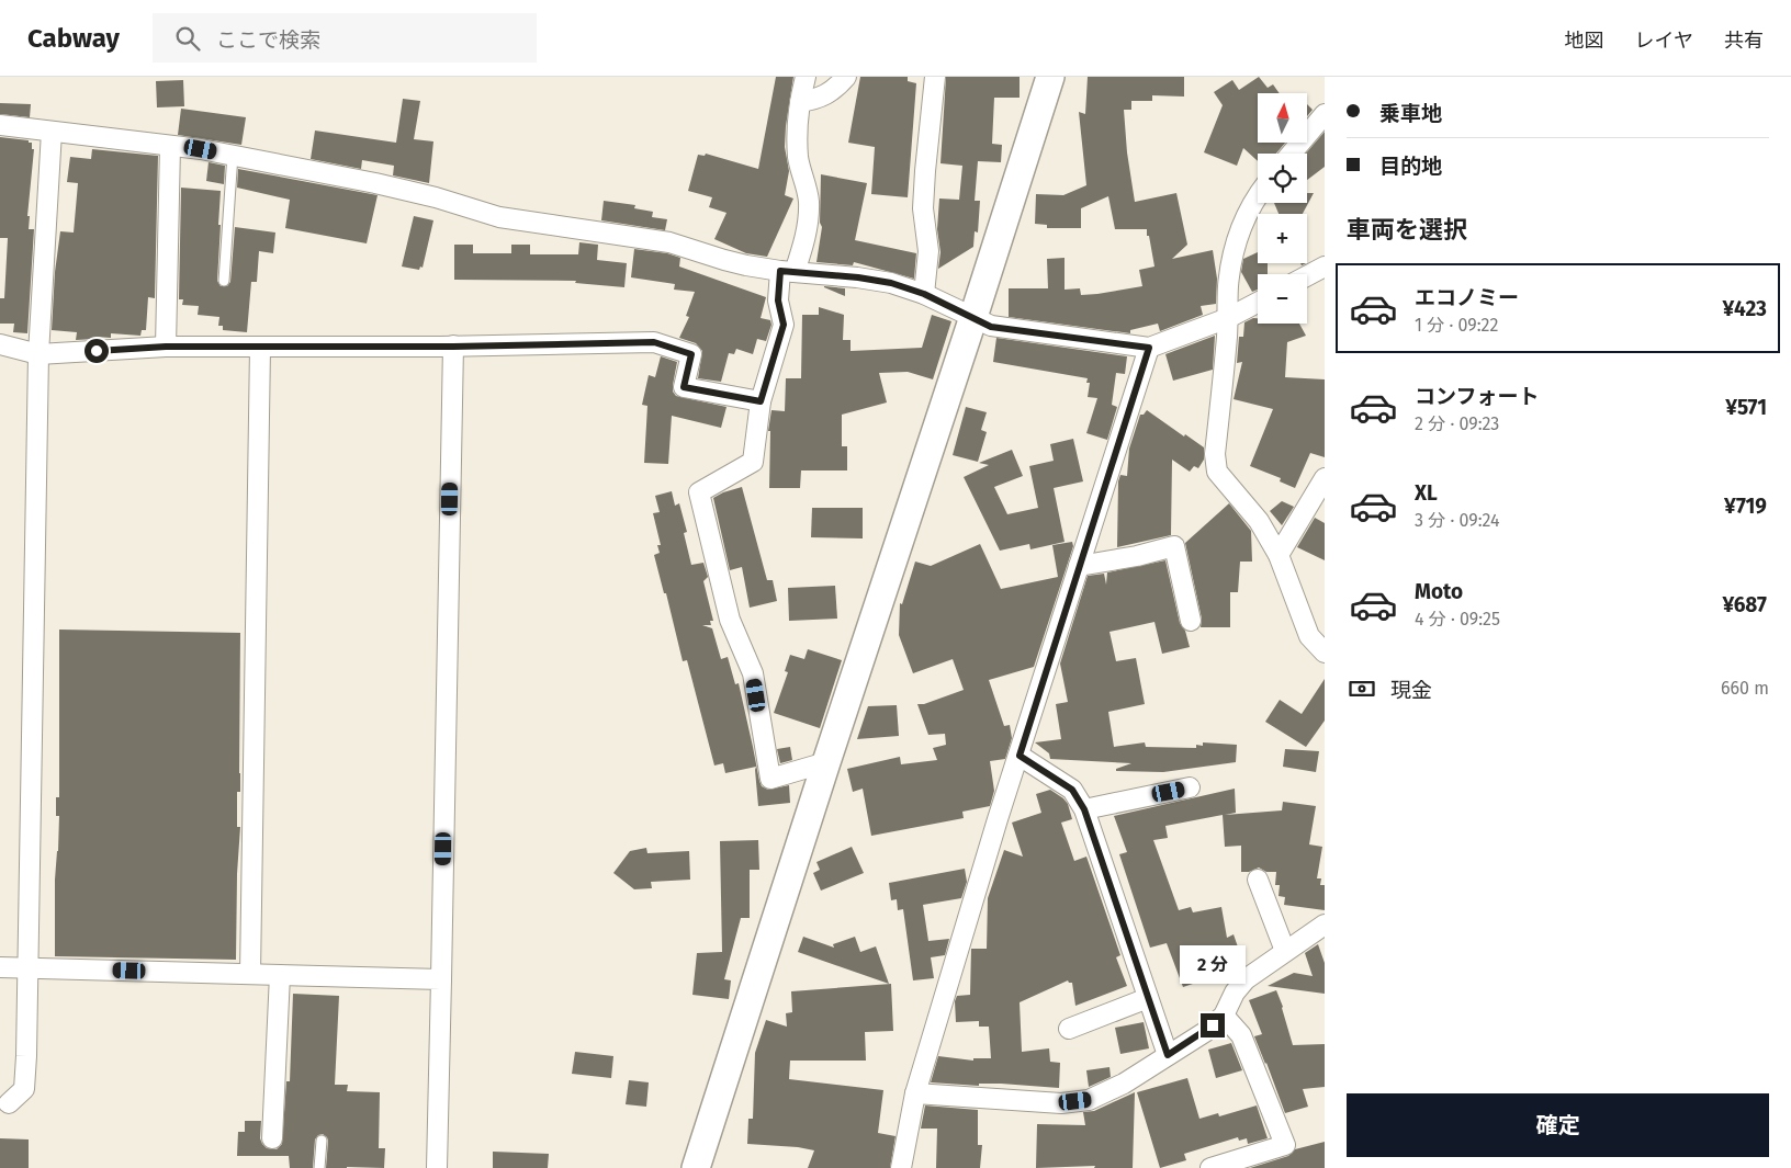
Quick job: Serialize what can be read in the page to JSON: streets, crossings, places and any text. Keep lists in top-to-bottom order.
{
  "north": "top",
  "page": {
    "header": "Cabway",
    "search": "ここで検索",
    "nav": ["地図", "レイヤ", "共有"],
    "banner": ["乗車地", "目的地"],
    "map_buttons": ["+", "−"],
    "heading": "車両を選択",
    "list": [
      {
        "name": "エコノミー",
        "note": "1 分 · 09:22",
        "value": "¥423"
      },
      {
        "name": "コンフォート",
        "note": "2 分 · 09:23",
        "value": "¥571"
      },
      {
        "name": "XL",
        "note": "3 分 · 09:24",
        "value": "¥719"
      },
      {
        "name": "Moto",
        "note": "4 分 · 09:25",
        "value": "¥687"
      }
    ],
    "pay": ["現金", "660 m"],
    "bubble": "2 分",
    "buttons": "確定"
  }
}
